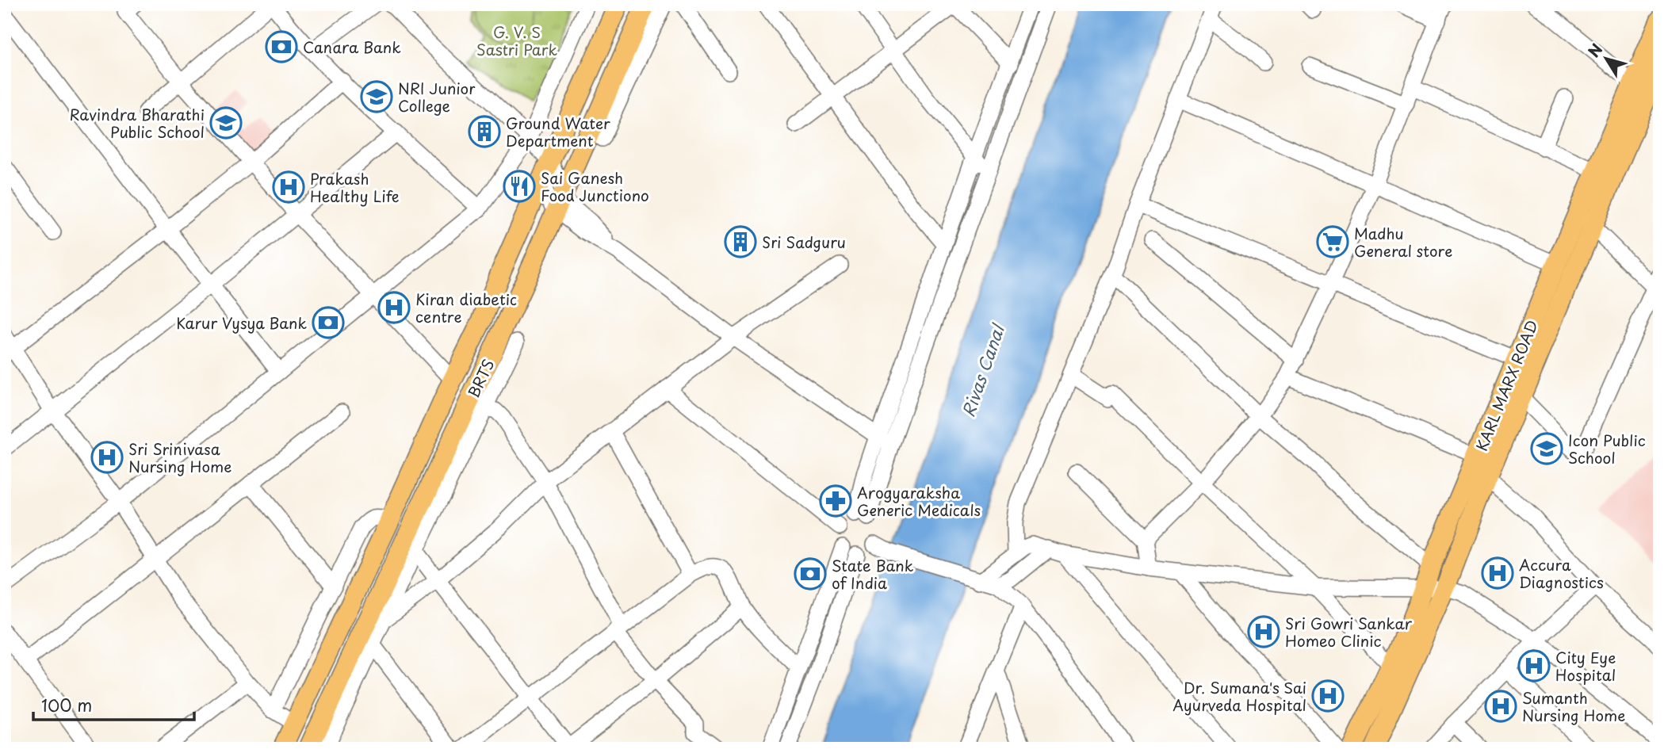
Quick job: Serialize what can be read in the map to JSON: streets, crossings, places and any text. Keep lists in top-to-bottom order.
{
  "streets": {
    "main road": ["BRTS", "KARL MARX ROAD"]
  },
  "water": ["Rivas Canal"],
  "parks": ["G. V. S Sastri Park"],
  "places": {
    "bank": ["Canara Bank", "Karur Vysya Bank", "State Bank of India"],
    "school or university": ["NRI Junior College", "Ravindra Bharathi Public School", "Icon Public School"],
    "building": ["Ground Water Department", "Sri Sadguru"],
    "restaurant": ["Sai Ganesh Food Junctiono"],
    "hospital": [
      "Prakash Healthy Life",
      "Kiran diabetic centre",
      "Sri Srinivasa Nursing Home",
      "Accura Diagnostics",
      "Sri Gowri Sankar Homeo Clinic",
      "City Eye Hospital",
      "Dr. Sumana's Sai Ayurveda Hospital",
      "Sumanth Nursing Home"
    ],
    "supermarket": ["Madhu General store"],
    "pharmacy": ["Arogyaraksha Generic Medicals"]
  },
  "scale_bar": "100 m",
  "north": "top left"
}
